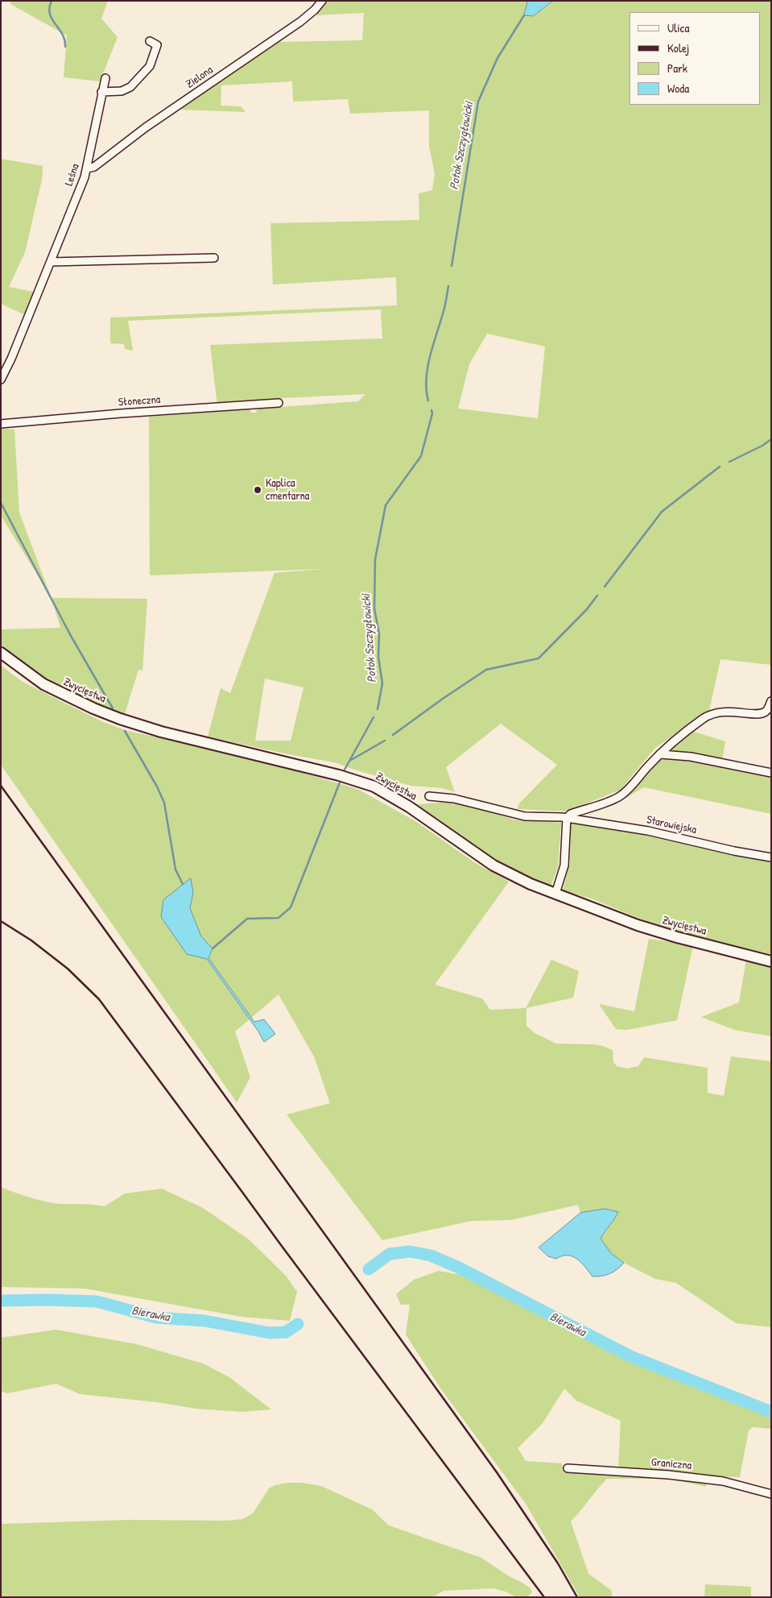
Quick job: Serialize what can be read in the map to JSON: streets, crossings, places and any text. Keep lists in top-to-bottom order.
{
  "streets": {
    "main road": ["Zwycięstwa"],
    "street": [
      "Zielona",
      "Leśna",
      "Słoneczna",
      "Starowiejska",
      "Graniczna"
    ]
  },
  "crossings": [
    ["Zielona", "Leśna"]
  ],
  "water": ["Potok Szczygłowicki", "Bierawka"],
  "places": ["Kaplica cmentarna"],
  "legend": [
    "Ulica",
    "Kolej",
    "Park",
    "Woda"
  ]
}
